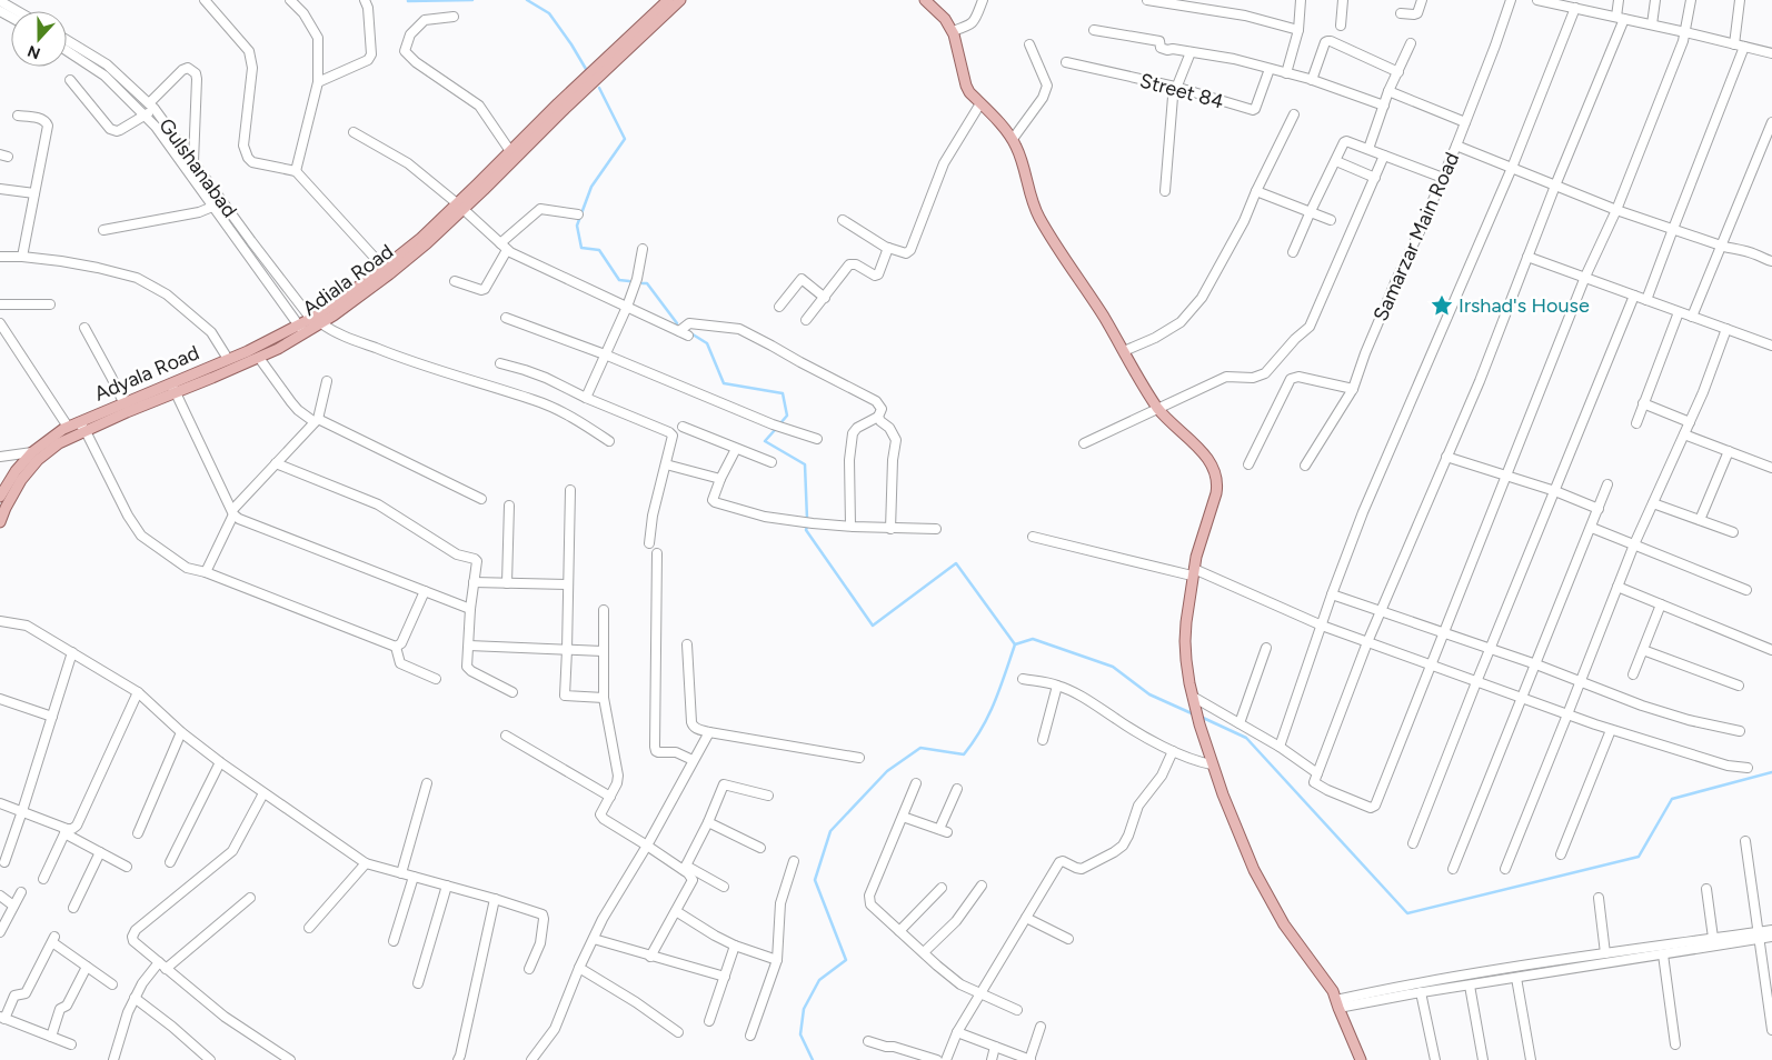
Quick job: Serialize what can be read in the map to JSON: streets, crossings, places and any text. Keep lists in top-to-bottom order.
{
  "streets": {
    "main road": ["Adiala Road", "Adyala Road"],
    "street": ["Street 84", "Gulshanabad", "Samarzar Main Road"]
  },
  "crossings": [
    ["Gulshanabad", "Adiala Road"],
    ["Gulshanabad", "Adyala Road"],
    ["Adiala Road", "Adyala Road"]
  ],
  "places": {
    "place": ["Irshad's House"]
  },
  "north": "bottom"
}
